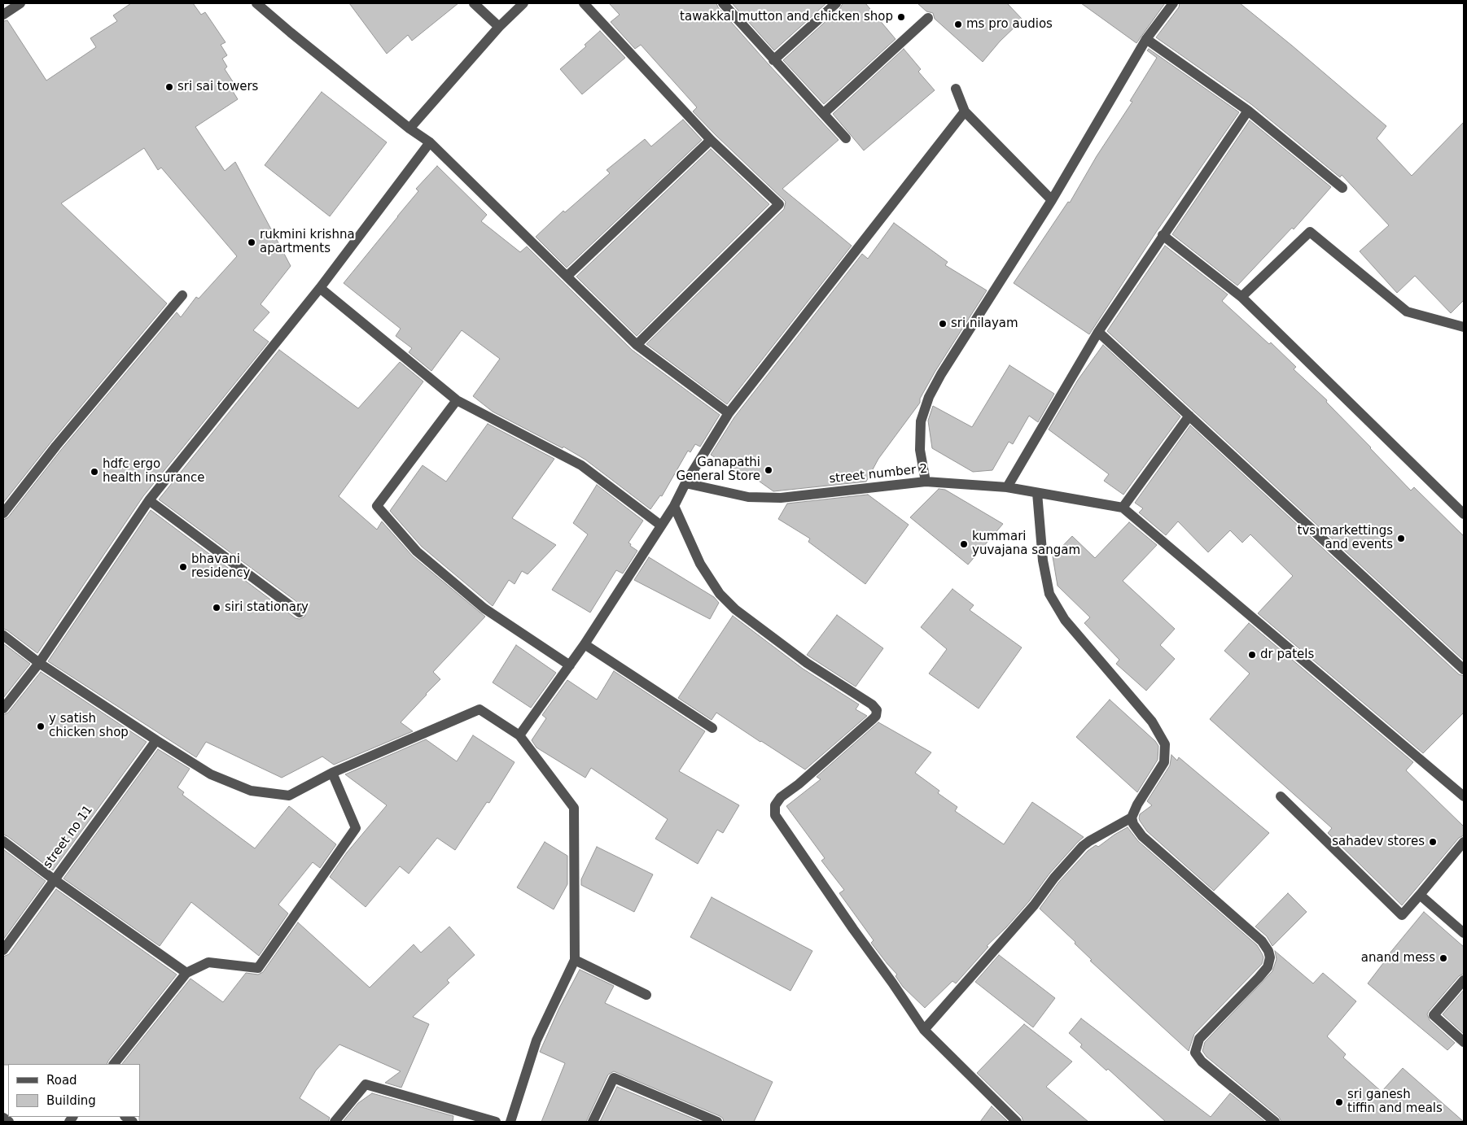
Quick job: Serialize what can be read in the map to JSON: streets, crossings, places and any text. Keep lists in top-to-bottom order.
{
  "streets": {
    "street": ["street number 2", "street no 11"]
  },
  "places": [
    "tawakkal mutton and chicken shop",
    "ms pro audios",
    "sri sai towers",
    "rukmini krishna apartments",
    "sri nilayam",
    "Ganapathi General Store",
    "hdfc ergo health insurance",
    "tvs markettings and events",
    "kummari yuvajana sangam",
    "bhavani residency",
    "siri stationary",
    "dr patels",
    "y satish chicken shop",
    "sahadev stores",
    "anand mess",
    "sri ganesh tiffin and meals"
  ],
  "legend": ["Road", "Building"]
}
